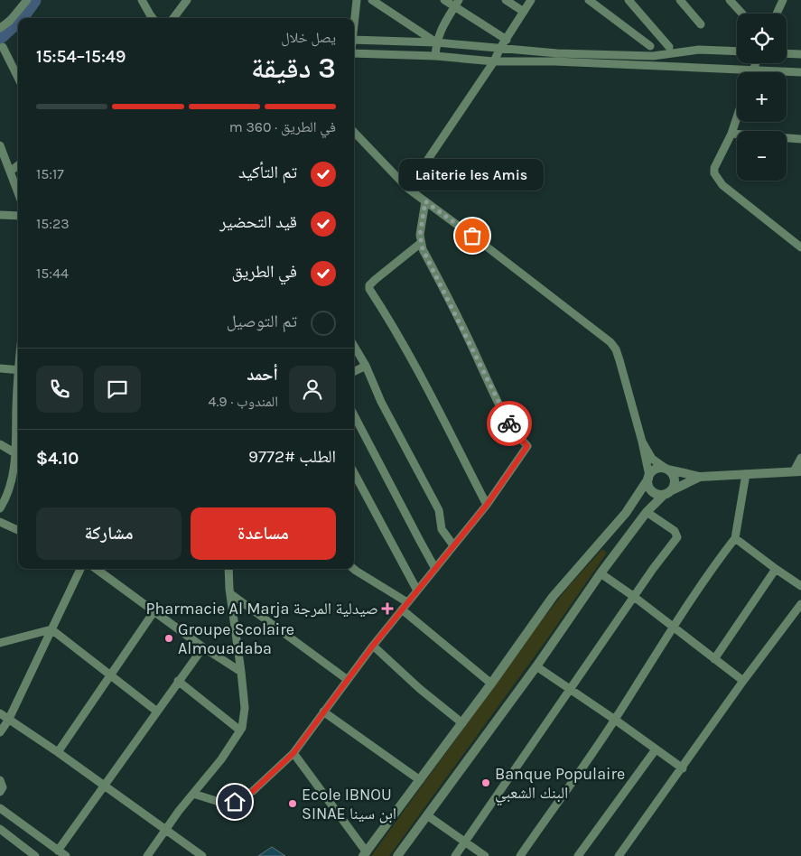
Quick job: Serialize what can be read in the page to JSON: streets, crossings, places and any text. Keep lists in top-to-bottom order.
{
  "places": {
    "other": [
      "Laiterie les Amis",
      "Groupe Scolaire Almouadaba",
      "Banque Populaire البنك الشعبي",
      "Ecole IBNOU SINAE ابن سينا"
    ],
    "health": ["Pharmacie Al Marja صيدلية المرجة"]
  },
  "page": {
    "map_buttons": ["+", "−"],
    "heading": ["3 دقيقة", "يصل خلال", "15:49–15:54"],
    "panel": [
      "أحمد",
      "المندوب · 4.9",
      "الطلب #9772",
      "$4.10"
    ],
    "bar": "في الطريق · 360 m",
    "list": [
      ["تم التأكيد", "15:17"],
      ["قيد التحضير", "15:23"],
      ["في الطريق", "15:44"],
      "تم التوصيل"
    ],
    "bubble": "Laiterie les Amis",
    "buttons": ["مساعدة", "مشاركة"]
  }
}
